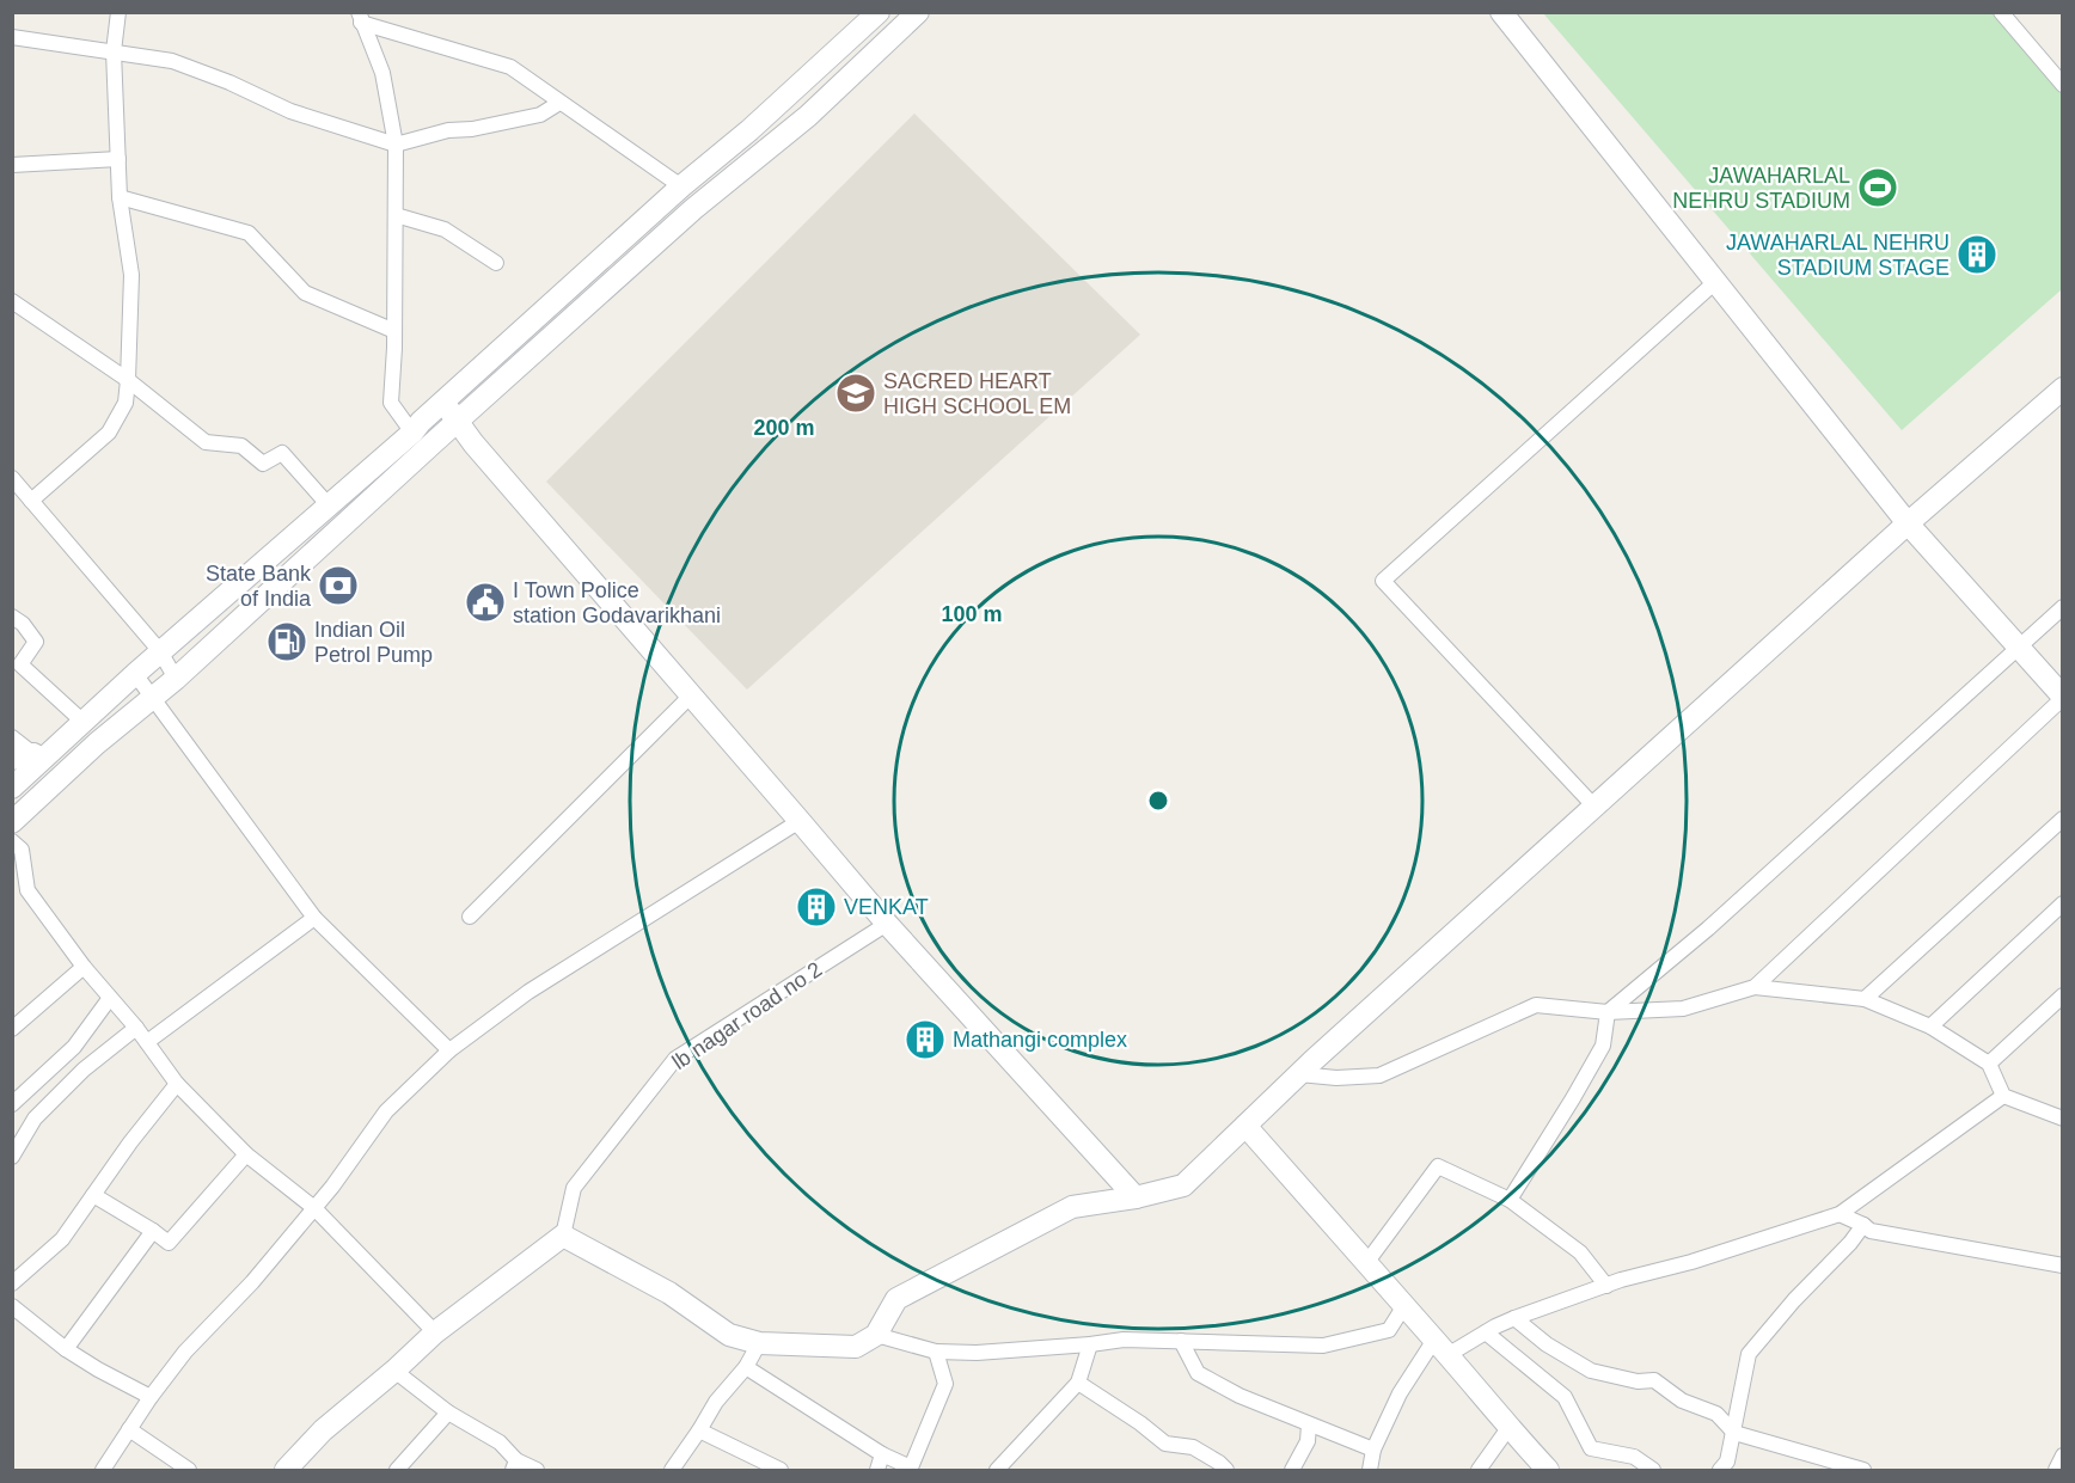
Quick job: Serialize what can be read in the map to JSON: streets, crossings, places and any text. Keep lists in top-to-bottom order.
{
  "streets": {
    "street": ["lb nagar road no 2"]
  },
  "places": {
    "sports": ["JAWAHARLAL NEHRU STADIUM"],
    "building": ["JAWAHARLAL NEHRU STADIUM STAGE", "VENKAT", "Mathangi complex"],
    "school or university": ["SACRED HEART HIGH SCHOOL EM"],
    "bank": ["State Bank of India"],
    "public building": ["I Town Police station Godavarikhani"],
    "fuel station": ["Indian Oil Petrol Pump"]
  },
  "rings": ["200 m", "100 m"]
}
